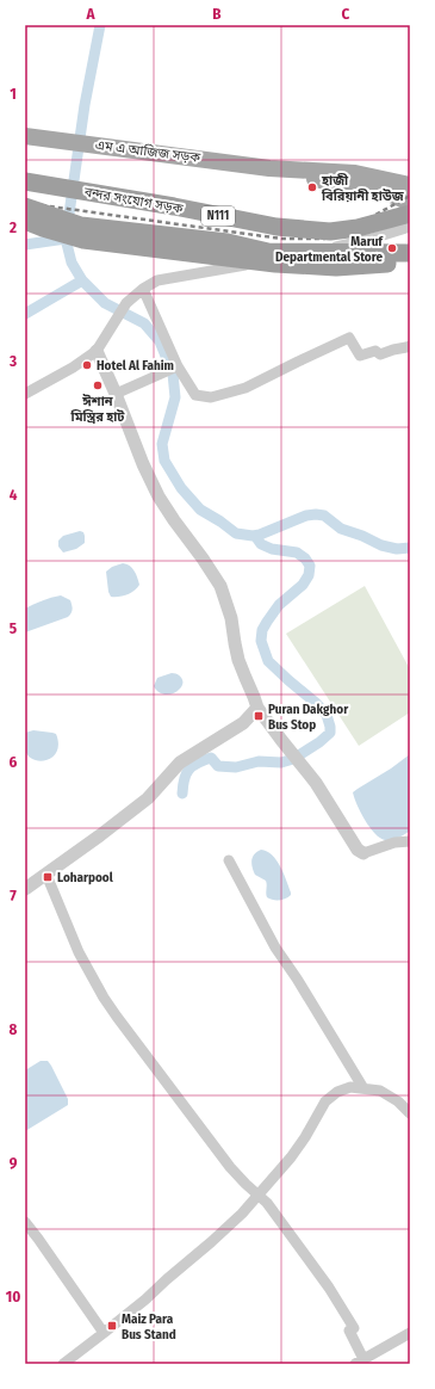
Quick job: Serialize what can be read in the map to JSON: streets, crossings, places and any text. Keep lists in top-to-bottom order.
{
  "streets": {
    "highway": ["বন্দর সংযোগ সড়ক", "N111"],
    "main road": ["এম এ আজিজ সড়ক"]
  },
  "places": {
    "other": [
      "হাজী বিরিয়ানী হাউজ",
      "Maruf Departmental Store",
      "Hotel Al Fahim",
      "ঈশান মিস্ত্রির হাট"
    ],
    "transit": ["Puran Dakghor Bus Stop", "Loharpool", "Maiz Para Bus Stand"]
  },
  "grid": {
    "columns": ["A", "B", "C"],
    "rows": [
      "1",
      "2",
      "3",
      "4",
      "5",
      "6",
      "7",
      "8",
      "9",
      "10"
    ]
  }
}
